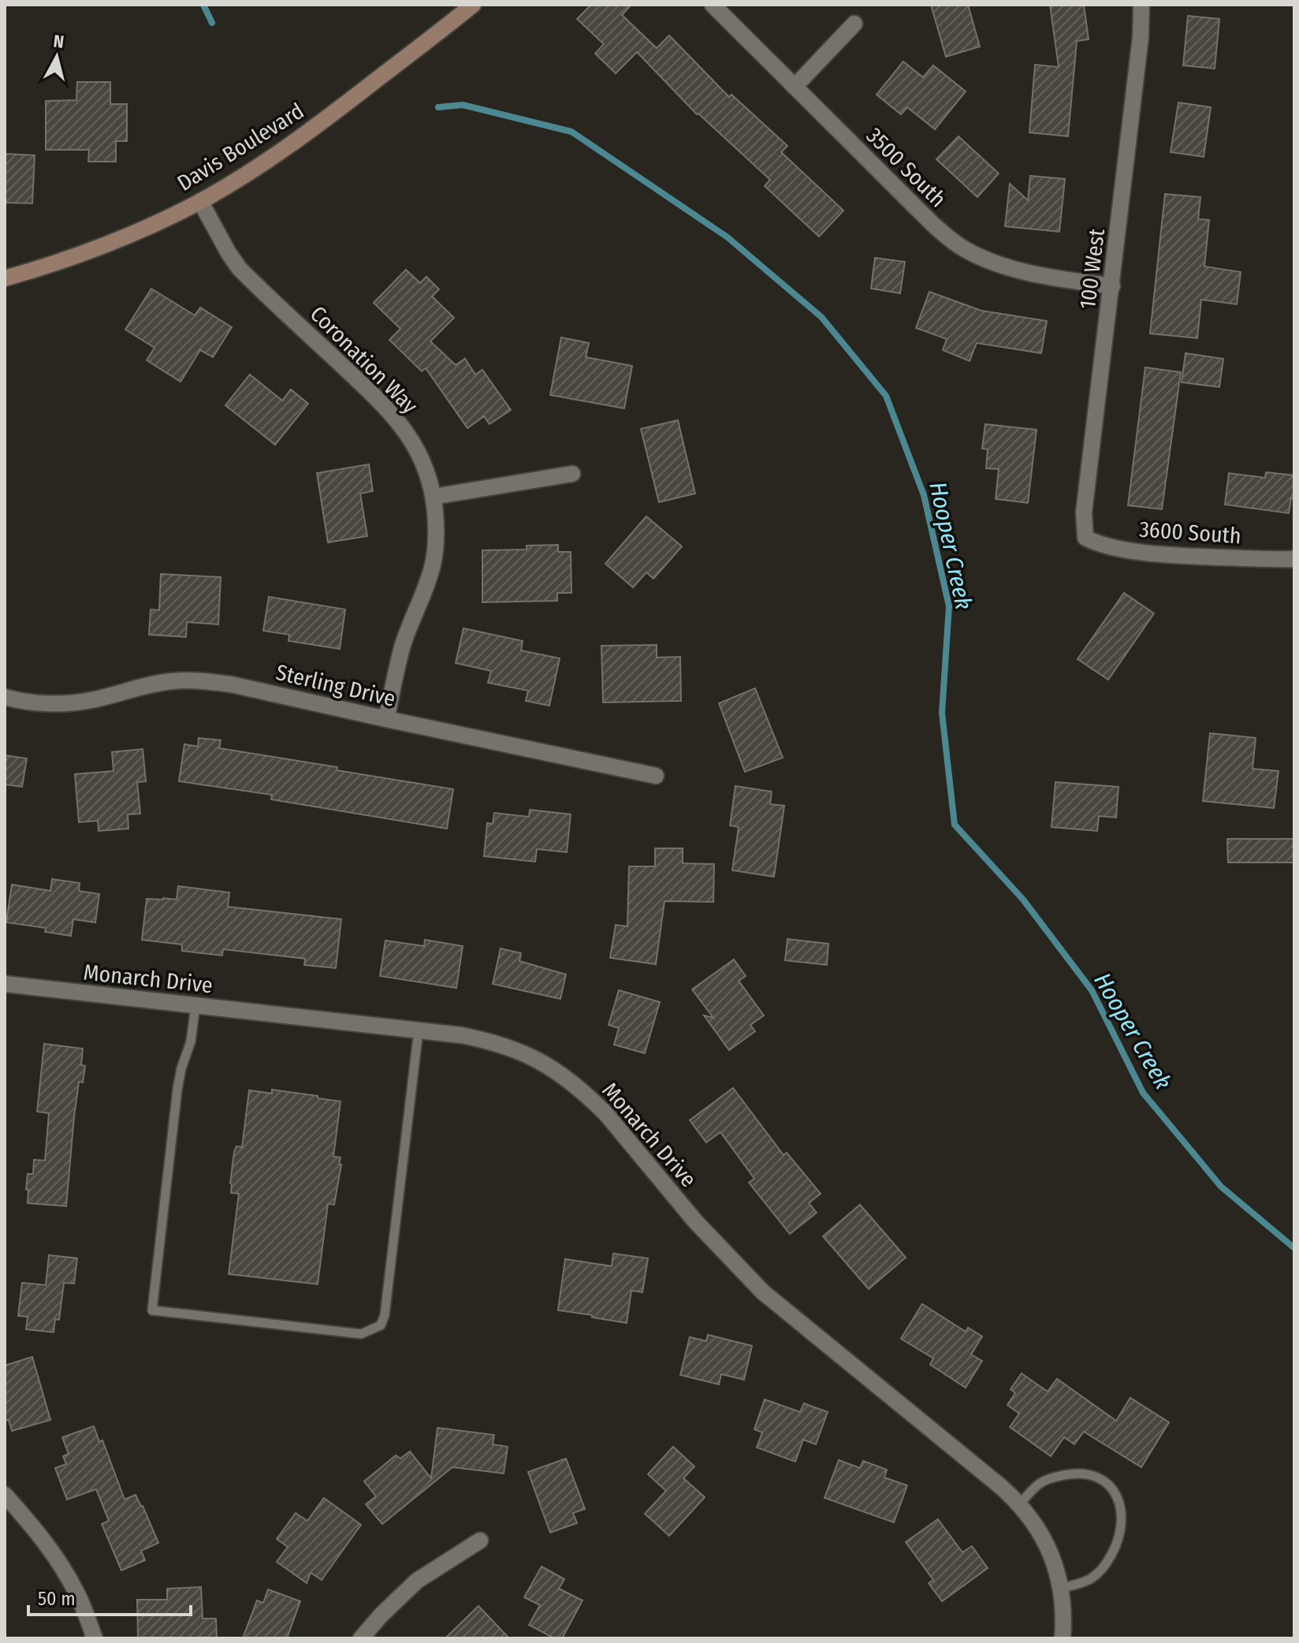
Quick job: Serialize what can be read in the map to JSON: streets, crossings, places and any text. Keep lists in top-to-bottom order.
{
  "streets": {
    "street": [
      "Davis Boulevard",
      "3500 South",
      "100 West",
      "Coronation Way",
      "3600 South",
      "Sterling Drive",
      "Monarch Drive"
    ]
  },
  "crossings": [
    ["Davis Boulevard", "Coronation Way"],
    ["3500 South", "100 West"],
    ["100 West", "3600 South"],
    ["Coronation Way", "Sterling Drive"]
  ],
  "water": ["Hooper Creek"],
  "scale_bar": "50 m",
  "north": "top"
}
